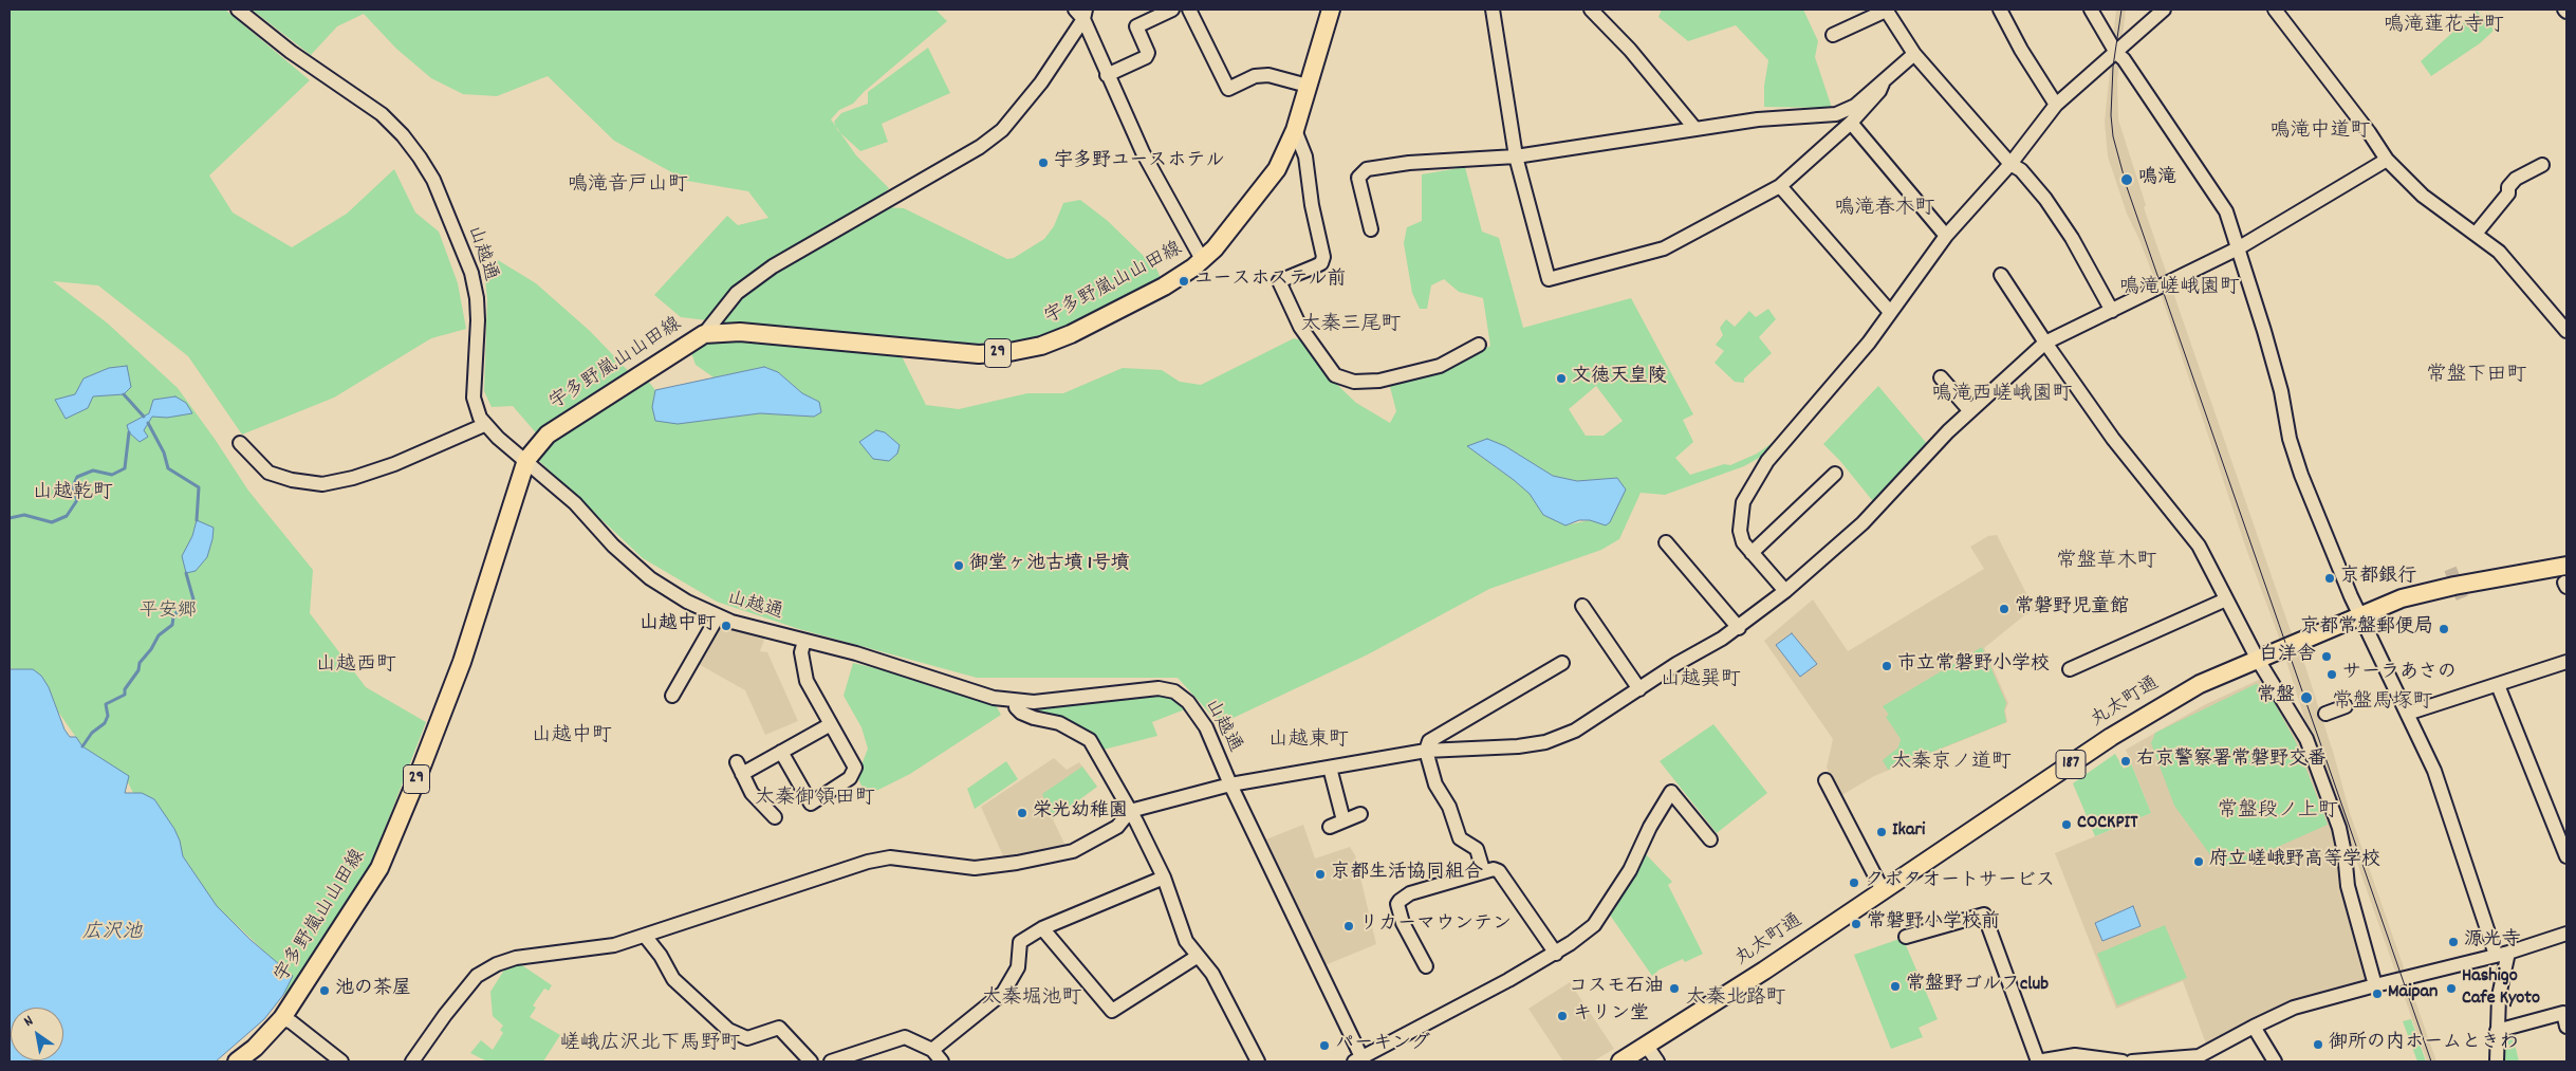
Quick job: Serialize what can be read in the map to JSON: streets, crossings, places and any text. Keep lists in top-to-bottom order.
{
  "streets": {
    "main road": [
      "宇多野嵐山山田線",
      "29",
      "丸太町通",
      "187"
    ],
    "street": ["山越通"]
  },
  "crossings": [
    ["山越通", "宇多野嵐山山田線"]
  ],
  "districts": [
    "鳴滝蓮花寺町",
    "鳴滝中道町",
    "鳴滝音戸山町",
    "鳴滝春木町",
    "鳴滝嵯峨園町",
    "太秦三尾町",
    "常盤下田町",
    "鳴滝西嵯峨園町",
    "山越乾町",
    "常盤草木町",
    "山越西町",
    "山越巽町",
    "常盤馬塚町",
    "山越中町",
    "山越東町",
    "太秦京ノ道町",
    "太秦御領田町",
    "常盤段ノ上町",
    "太秦堀池町",
    "太秦北路町",
    "嵯峨広沢北下馬野町"
  ],
  "water": ["広沢池"],
  "parks": ["平安郷"],
  "places": [
    "宇多野ユースホテル",
    "鳴滝",
    "ユースホステル前",
    "文徳天皇陵",
    "御堂ヶ池古墳 1号墳",
    "京都銀行",
    "常磐野児童館",
    "山越中町",
    "京都常盤郵便局",
    "白洋舎",
    "市立常磐野小学校",
    "サーラあさの",
    "常盤",
    "右京警察署常磐野交番",
    "栄光幼稚園",
    "COCKPIT",
    "Ikari",
    "府立嵯峨野高等学校",
    "京都生活協同組合",
    "クボタオートサービス",
    "常磐野小学校前",
    "リカーマウンテン",
    "源光寺",
    "常盤野ゴルフclub",
    "コスモ石油",
    "Hashigo Cafe Kyoto",
    "池の茶屋",
    "Maipan",
    "キリン堂",
    "御所の内ホームときわ",
    "パーキング"
  ],
  "north": "top left"
}
